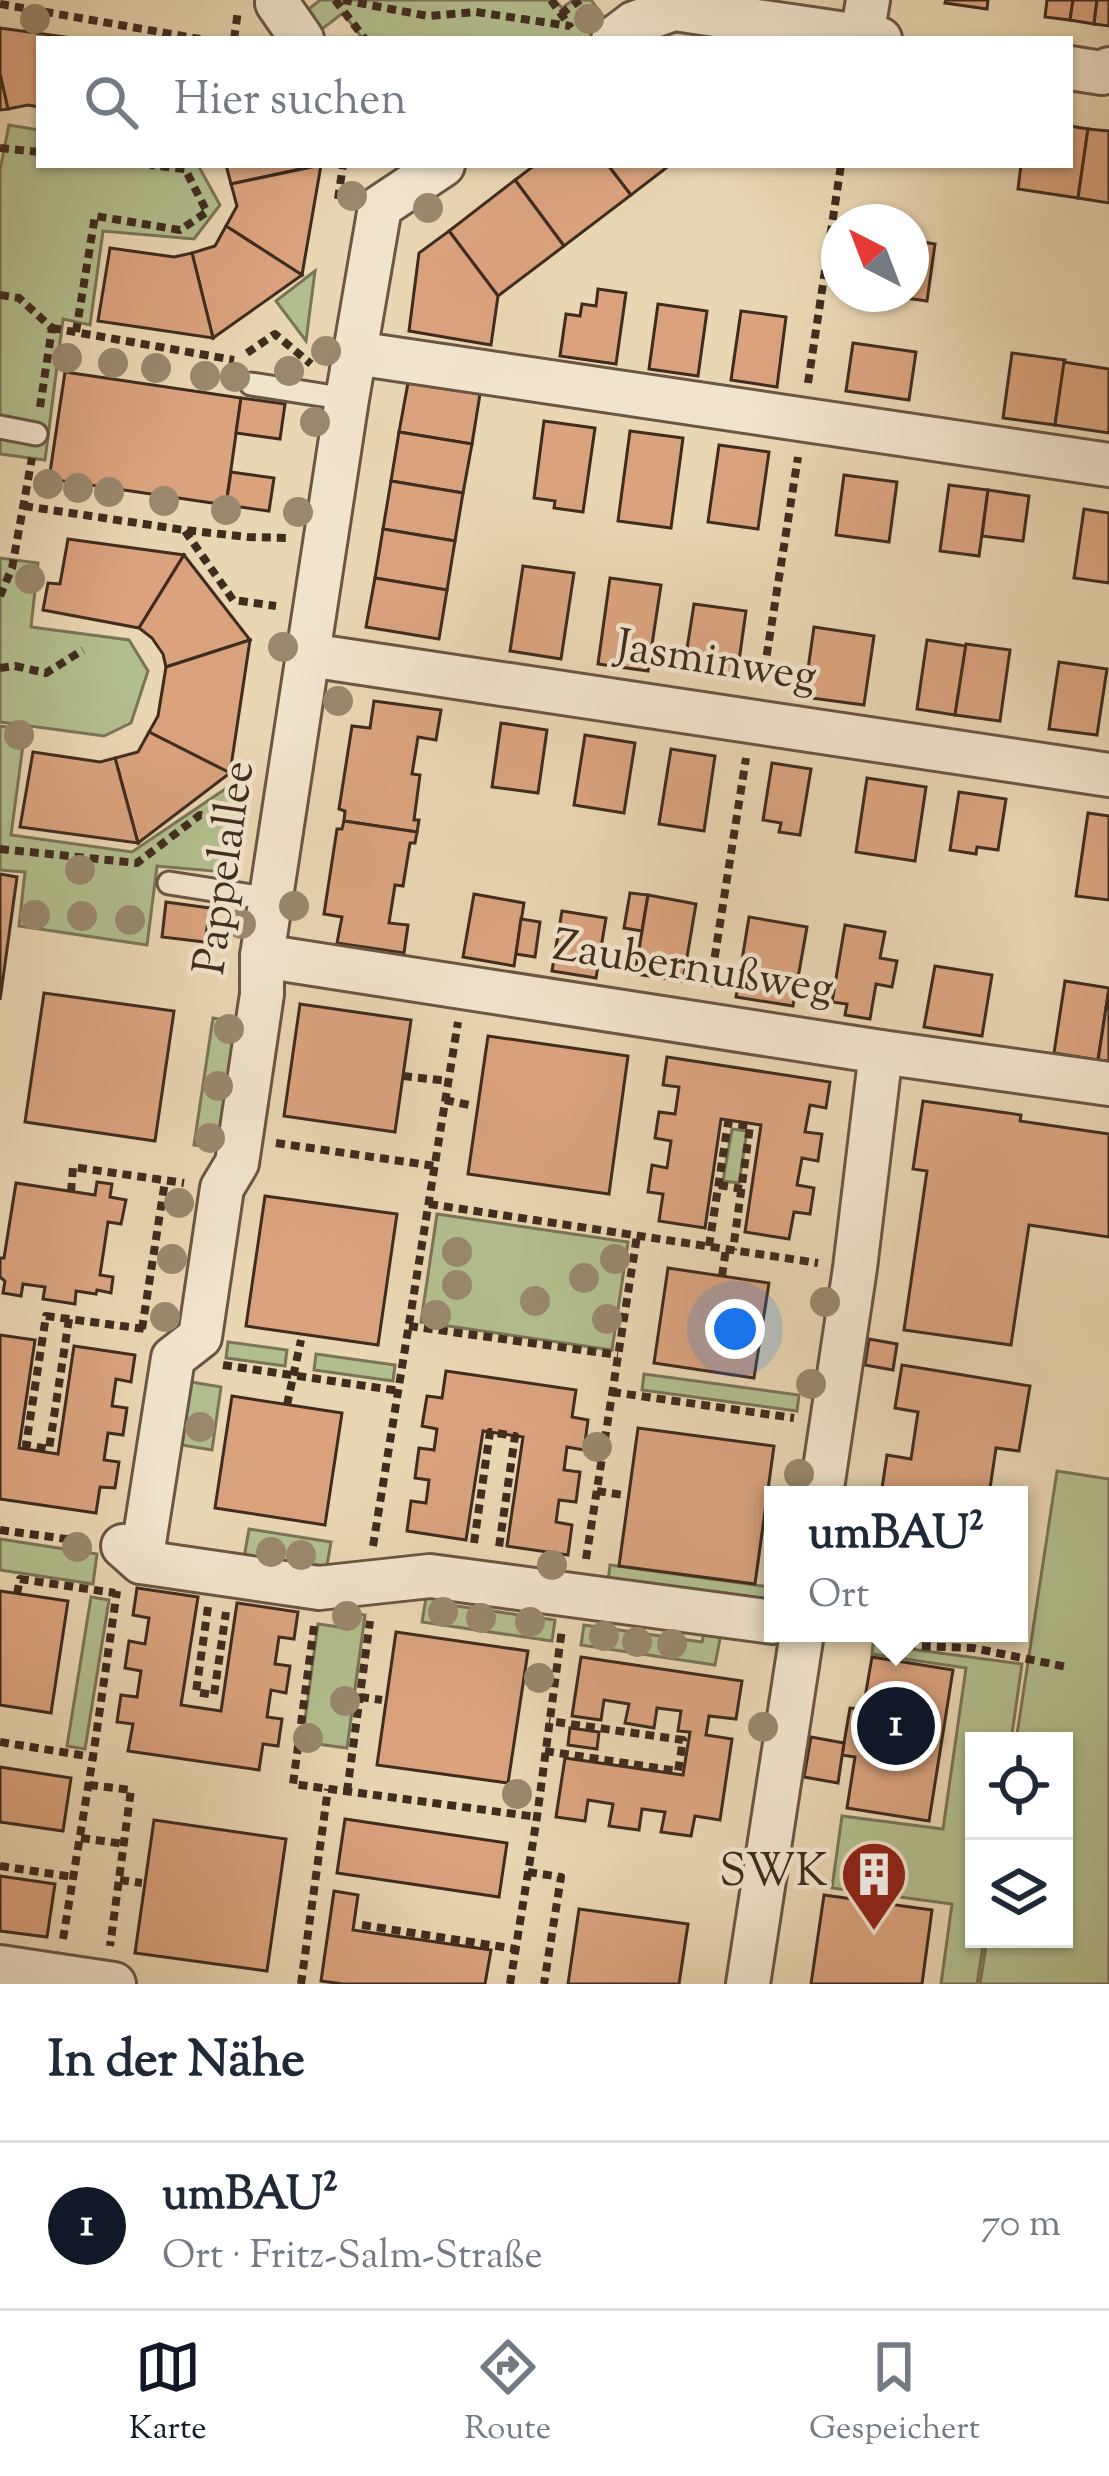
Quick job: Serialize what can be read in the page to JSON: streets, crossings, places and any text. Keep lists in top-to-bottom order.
{
  "streets": {
    "street": ["Jasminweg", "Pappelallee", "Zaubernußweg"]
  },
  "crossings": [
    ["Jasminweg", "Pappelallee"],
    ["Pappelallee", "Zaubernußweg"]
  ],
  "places": {
    "building": ["SWK"]
  },
  "north": "top left",
  "page": {
    "search": "Hier suchen",
    "popup": ["umBAU²", "Ort"],
    "pins": "1",
    "heading": "In der Nähe",
    "list": [
      {
        "mark": "1",
        "name": "umBAU²",
        "note": "Ort · Fritz-Salm-Straße",
        "value": "70 m"
      }
    ],
    "nav": ["Karte", "Route", "Gespeichert"]
  }
}
